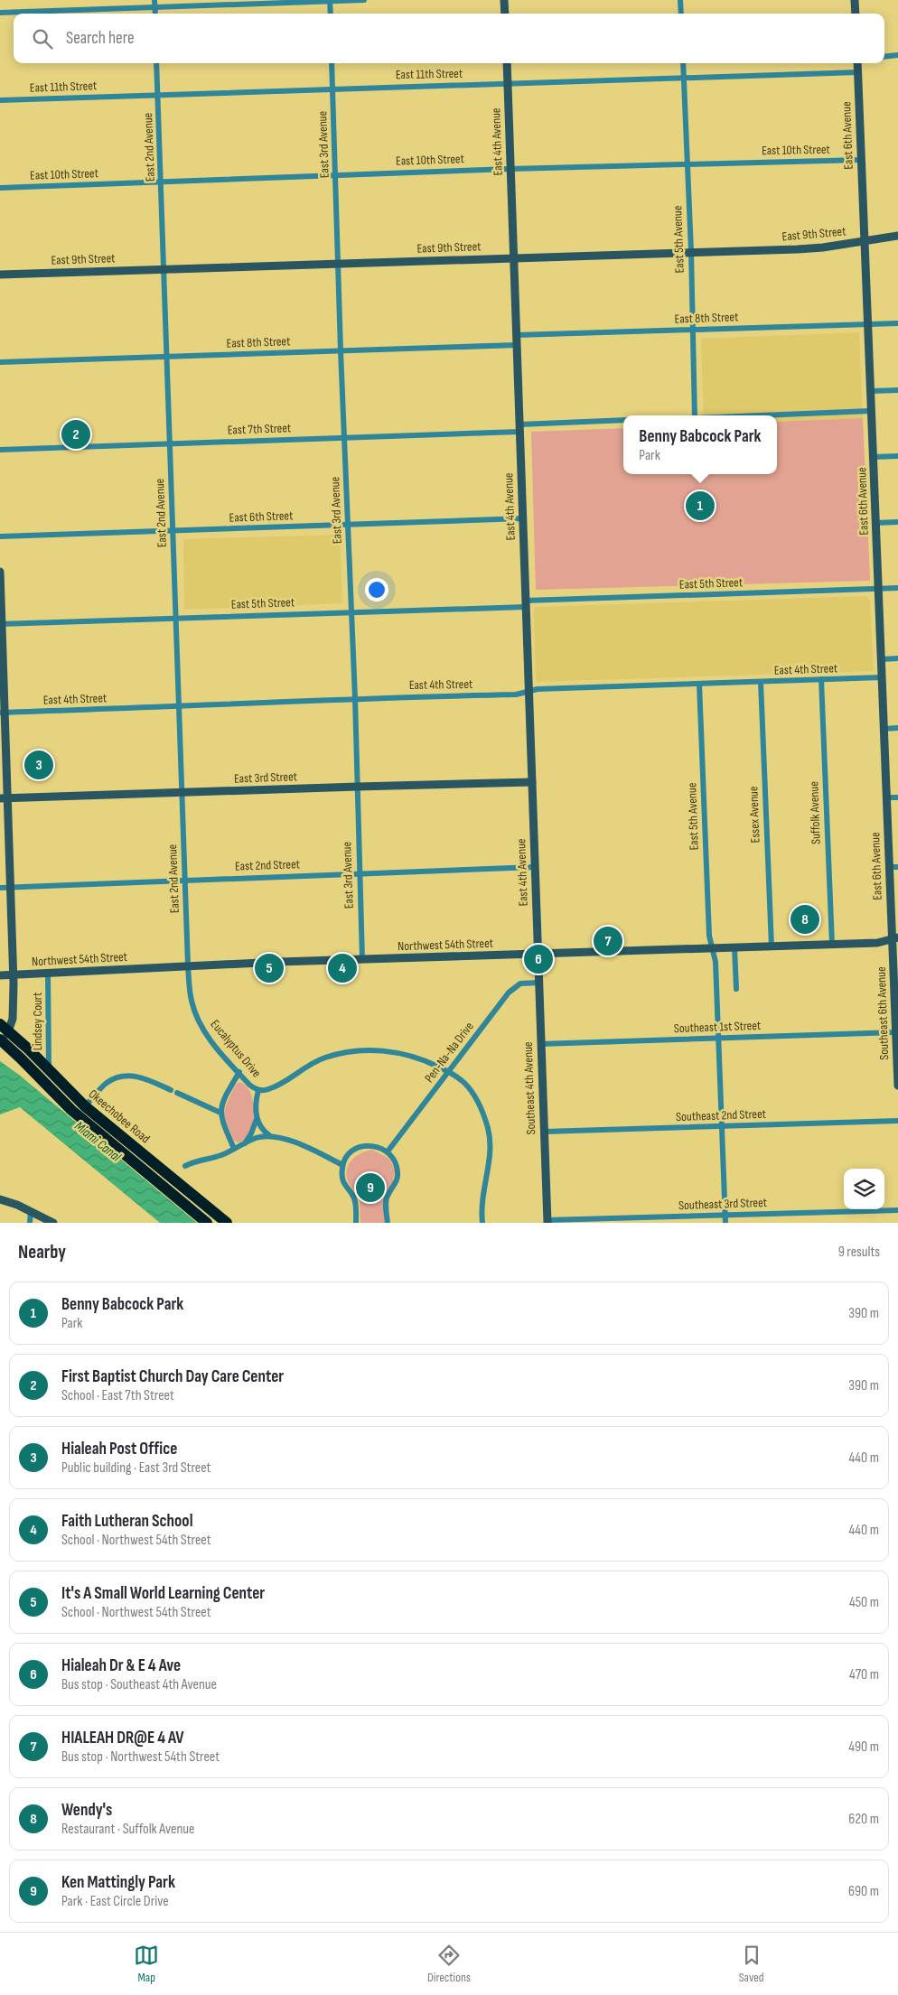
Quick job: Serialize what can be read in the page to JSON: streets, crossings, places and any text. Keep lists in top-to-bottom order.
{
  "streets": {
    "highway": ["Okeechobee Road"],
    "main road": [
      "East 6th Avenue",
      "East 4th Avenue",
      "East 9th Street",
      "East 3rd Street",
      "Northwest 54th Street",
      "Southeast 6th Avenue",
      "Southeast 4th Avenue"
    ],
    "street": [
      "East 11th Street",
      "East 3rd Avenue",
      "East 2nd Avenue",
      "East 10th Street",
      "East 5th Avenue",
      "East 8th Street",
      "East 7th Street",
      "East 6th Street",
      "East 5th Street",
      "East 4th Street",
      "Suffolk Avenue",
      "Essex Avenue",
      "East 2nd Street",
      "Lindsey Court",
      "Southeast 1st Street",
      "Eucalyptus Drive",
      "Pen-Na-Na Drive",
      "Southeast 2nd Street",
      "Southeast 3rd Street"
    ]
  },
  "crossings": [
    ["East 11th Street", "East 6th Avenue"],
    ["East 11th Street", "East 4th Avenue"],
    ["East 11th Street", "East 3rd Avenue"],
    ["East 11th Street", "East 2nd Avenue"],
    ["East 11th Street", "East 5th Avenue"],
    ["East 6th Avenue", "East 10th Street"],
    ["East 6th Avenue", "East 9th Street"],
    ["East 6th Avenue", "East 8th Street"],
    ["East 6th Avenue", "East 5th Street"],
    ["East 6th Avenue", "East 4th Street"],
    ["East 6th Avenue", "Northwest 54th Street"],
    ["East 6th Avenue", "Southeast 6th Avenue"],
    ["East 4th Avenue", "East 10th Street"],
    ["East 4th Avenue", "East 9th Street"],
    ["East 4th Avenue", "East 8th Street"],
    ["East 4th Avenue", "East 7th Street"],
    ["East 4th Avenue", "East 6th Street"],
    ["East 4th Avenue", "East 5th Street"],
    ["East 4th Avenue", "East 4th Street"],
    ["East 4th Avenue", "East 3rd Street"],
    ["East 4th Avenue", "East 2nd Street"],
    ["East 4th Avenue", "Northwest 54th Street"],
    ["East 4th Avenue", "Southeast 4th Avenue"],
    ["East 3rd Avenue", "East 10th Street"],
    ["East 3rd Avenue", "East 9th Street"],
    ["East 3rd Avenue", "East 8th Street"],
    ["East 3rd Avenue", "East 7th Street"],
    ["East 3rd Avenue", "East 6th Street"],
    ["East 3rd Avenue", "East 5th Street"],
    ["East 3rd Avenue", "East 4th Street"],
    ["East 3rd Avenue", "East 3rd Street"],
    ["East 3rd Avenue", "East 2nd Street"],
    ["East 3rd Avenue", "Northwest 54th Street"],
    ["East 2nd Avenue", "East 10th Street"],
    ["East 2nd Avenue", "East 9th Street"],
    ["East 2nd Avenue", "East 8th Street"],
    ["East 2nd Avenue", "East 7th Street"],
    ["East 2nd Avenue", "East 6th Street"],
    ["East 2nd Avenue", "East 5th Street"],
    ["East 2nd Avenue", "East 4th Street"],
    ["East 2nd Avenue", "East 3rd Street"],
    ["East 2nd Avenue", "East 2nd Street"],
    ["East 2nd Avenue", "Northwest 54th Street"],
    ["East 2nd Avenue", "Eucalyptus Drive"],
    ["East 10th Street", "East 5th Avenue"],
    ["East 9th Street", "East 5th Avenue"],
    ["East 5th Avenue", "East 8th Street"],
    ["East 5th Avenue", "East 4th Street"],
    ["East 5th Avenue", "Northwest 54th Street"],
    ["East 5th Avenue", "Southeast 1st Street"],
    ["East 5th Avenue", "Southeast 2nd Street"],
    ["East 5th Avenue", "Southeast 3rd Street"],
    ["East 4th Street", "Suffolk Avenue"],
    ["East 4th Street", "Essex Avenue"],
    ["Suffolk Avenue", "Northwest 54th Street"],
    ["Essex Avenue", "Northwest 54th Street"],
    ["Northwest 54th Street", "Southeast 6th Avenue"],
    ["Northwest 54th Street", "Lindsey Court"],
    ["Northwest 54th Street", "Eucalyptus Drive"],
    ["Northwest 54th Street", "Southeast 4th Avenue"],
    ["Southeast 6th Avenue", "Southeast 1st Street"],
    ["Lindsey Court", "Okeechobee Road"],
    ["Southeast 1st Street", "Southeast 4th Avenue"],
    ["Pen-Na-Na Drive", "Southeast 4th Avenue"],
    ["Southeast 4th Avenue", "Southeast 2nd Street"],
    ["Southeast 4th Avenue", "Southeast 3rd Street"]
  ],
  "water": ["Miami Canal"],
  "page": {
    "search": "Search here",
    "popup": ["Benny Babcock Park", "Park"],
    "pins": [
      "2",
      "1",
      "3",
      "8",
      "7",
      "6",
      "4",
      "5",
      "9"
    ],
    "heading": ["Nearby", "9 results"],
    "list": [
      {
        "mark": "1",
        "name": "Benny Babcock Park",
        "note": "Park",
        "value": "390 m"
      },
      {
        "mark": "2",
        "name": "First Baptist Church Day Care Center",
        "note": "School · East 7th Street",
        "value": "390 m"
      },
      {
        "mark": "3",
        "name": "Hialeah Post Office",
        "note": "Public building · East 3rd Street",
        "value": "440 m"
      },
      {
        "mark": "4",
        "name": "Faith Lutheran School",
        "note": "School · Northwest 54th Street",
        "value": "440 m"
      },
      {
        "mark": "5",
        "name": "It's A Small World Learning Center",
        "note": "School · Northwest 54th Street",
        "value": "450 m"
      },
      {
        "mark": "6",
        "name": "Hialeah Dr & E 4 Ave",
        "note": "Bus stop · Southeast 4th Avenue",
        "value": "470 m"
      },
      {
        "mark": "7",
        "name": "HIALEAH DR@E 4 AV",
        "note": "Bus stop · Northwest 54th Street",
        "value": "490 m"
      },
      {
        "mark": "8",
        "name": "Wendy's",
        "note": "Restaurant · Suffolk Avenue",
        "value": "620 m"
      },
      {
        "mark": "9",
        "name": "Ken Mattingly Park",
        "note": "Park · East Circle Drive",
        "value": "690 m"
      }
    ],
    "nav": ["Map", "Directions", "Saved"]
  }
}
